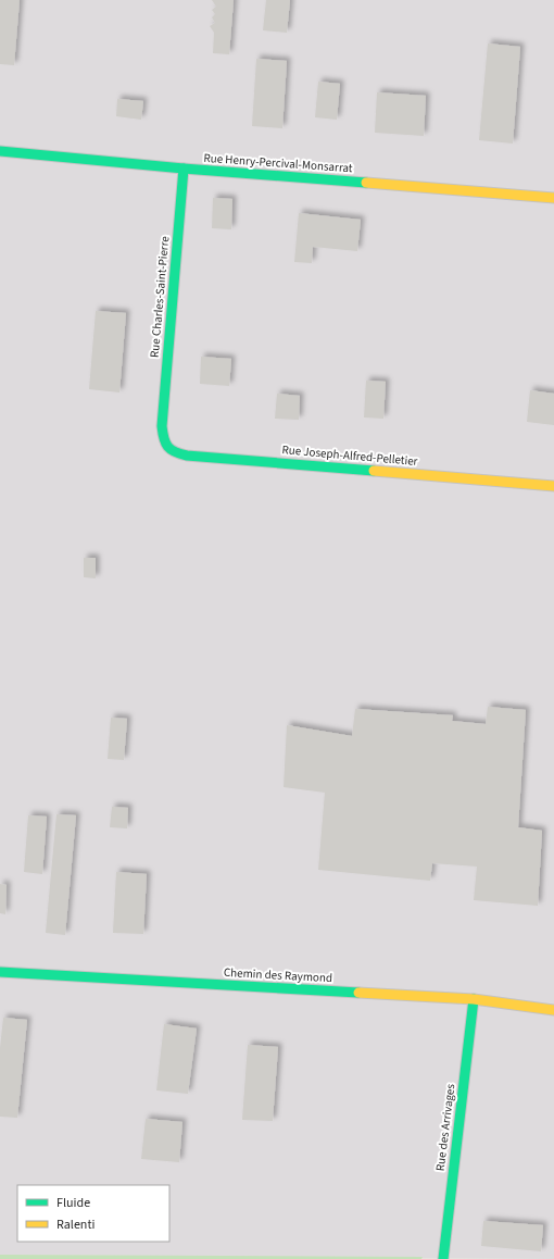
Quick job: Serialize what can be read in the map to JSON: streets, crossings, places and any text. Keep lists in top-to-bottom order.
{
  "streets": {
    "street": [
      "Rue Henry-Percival-Monsarrat",
      "Rue Charles-Saint-Pierre",
      "Rue Joseph-Alfred-Pelletier",
      "Chemin des Raymond",
      "Rue des Arrivages"
    ]
  },
  "crossings": [
    ["Rue Henry-Percival-Monsarrat", "Rue Charles-Saint-Pierre"],
    ["Rue Charles-Saint-Pierre", "Rue Joseph-Alfred-Pelletier"],
    ["Chemin des Raymond", "Rue des Arrivages"]
  ],
  "legend": ["Fluide", "Ralenti"]
}
